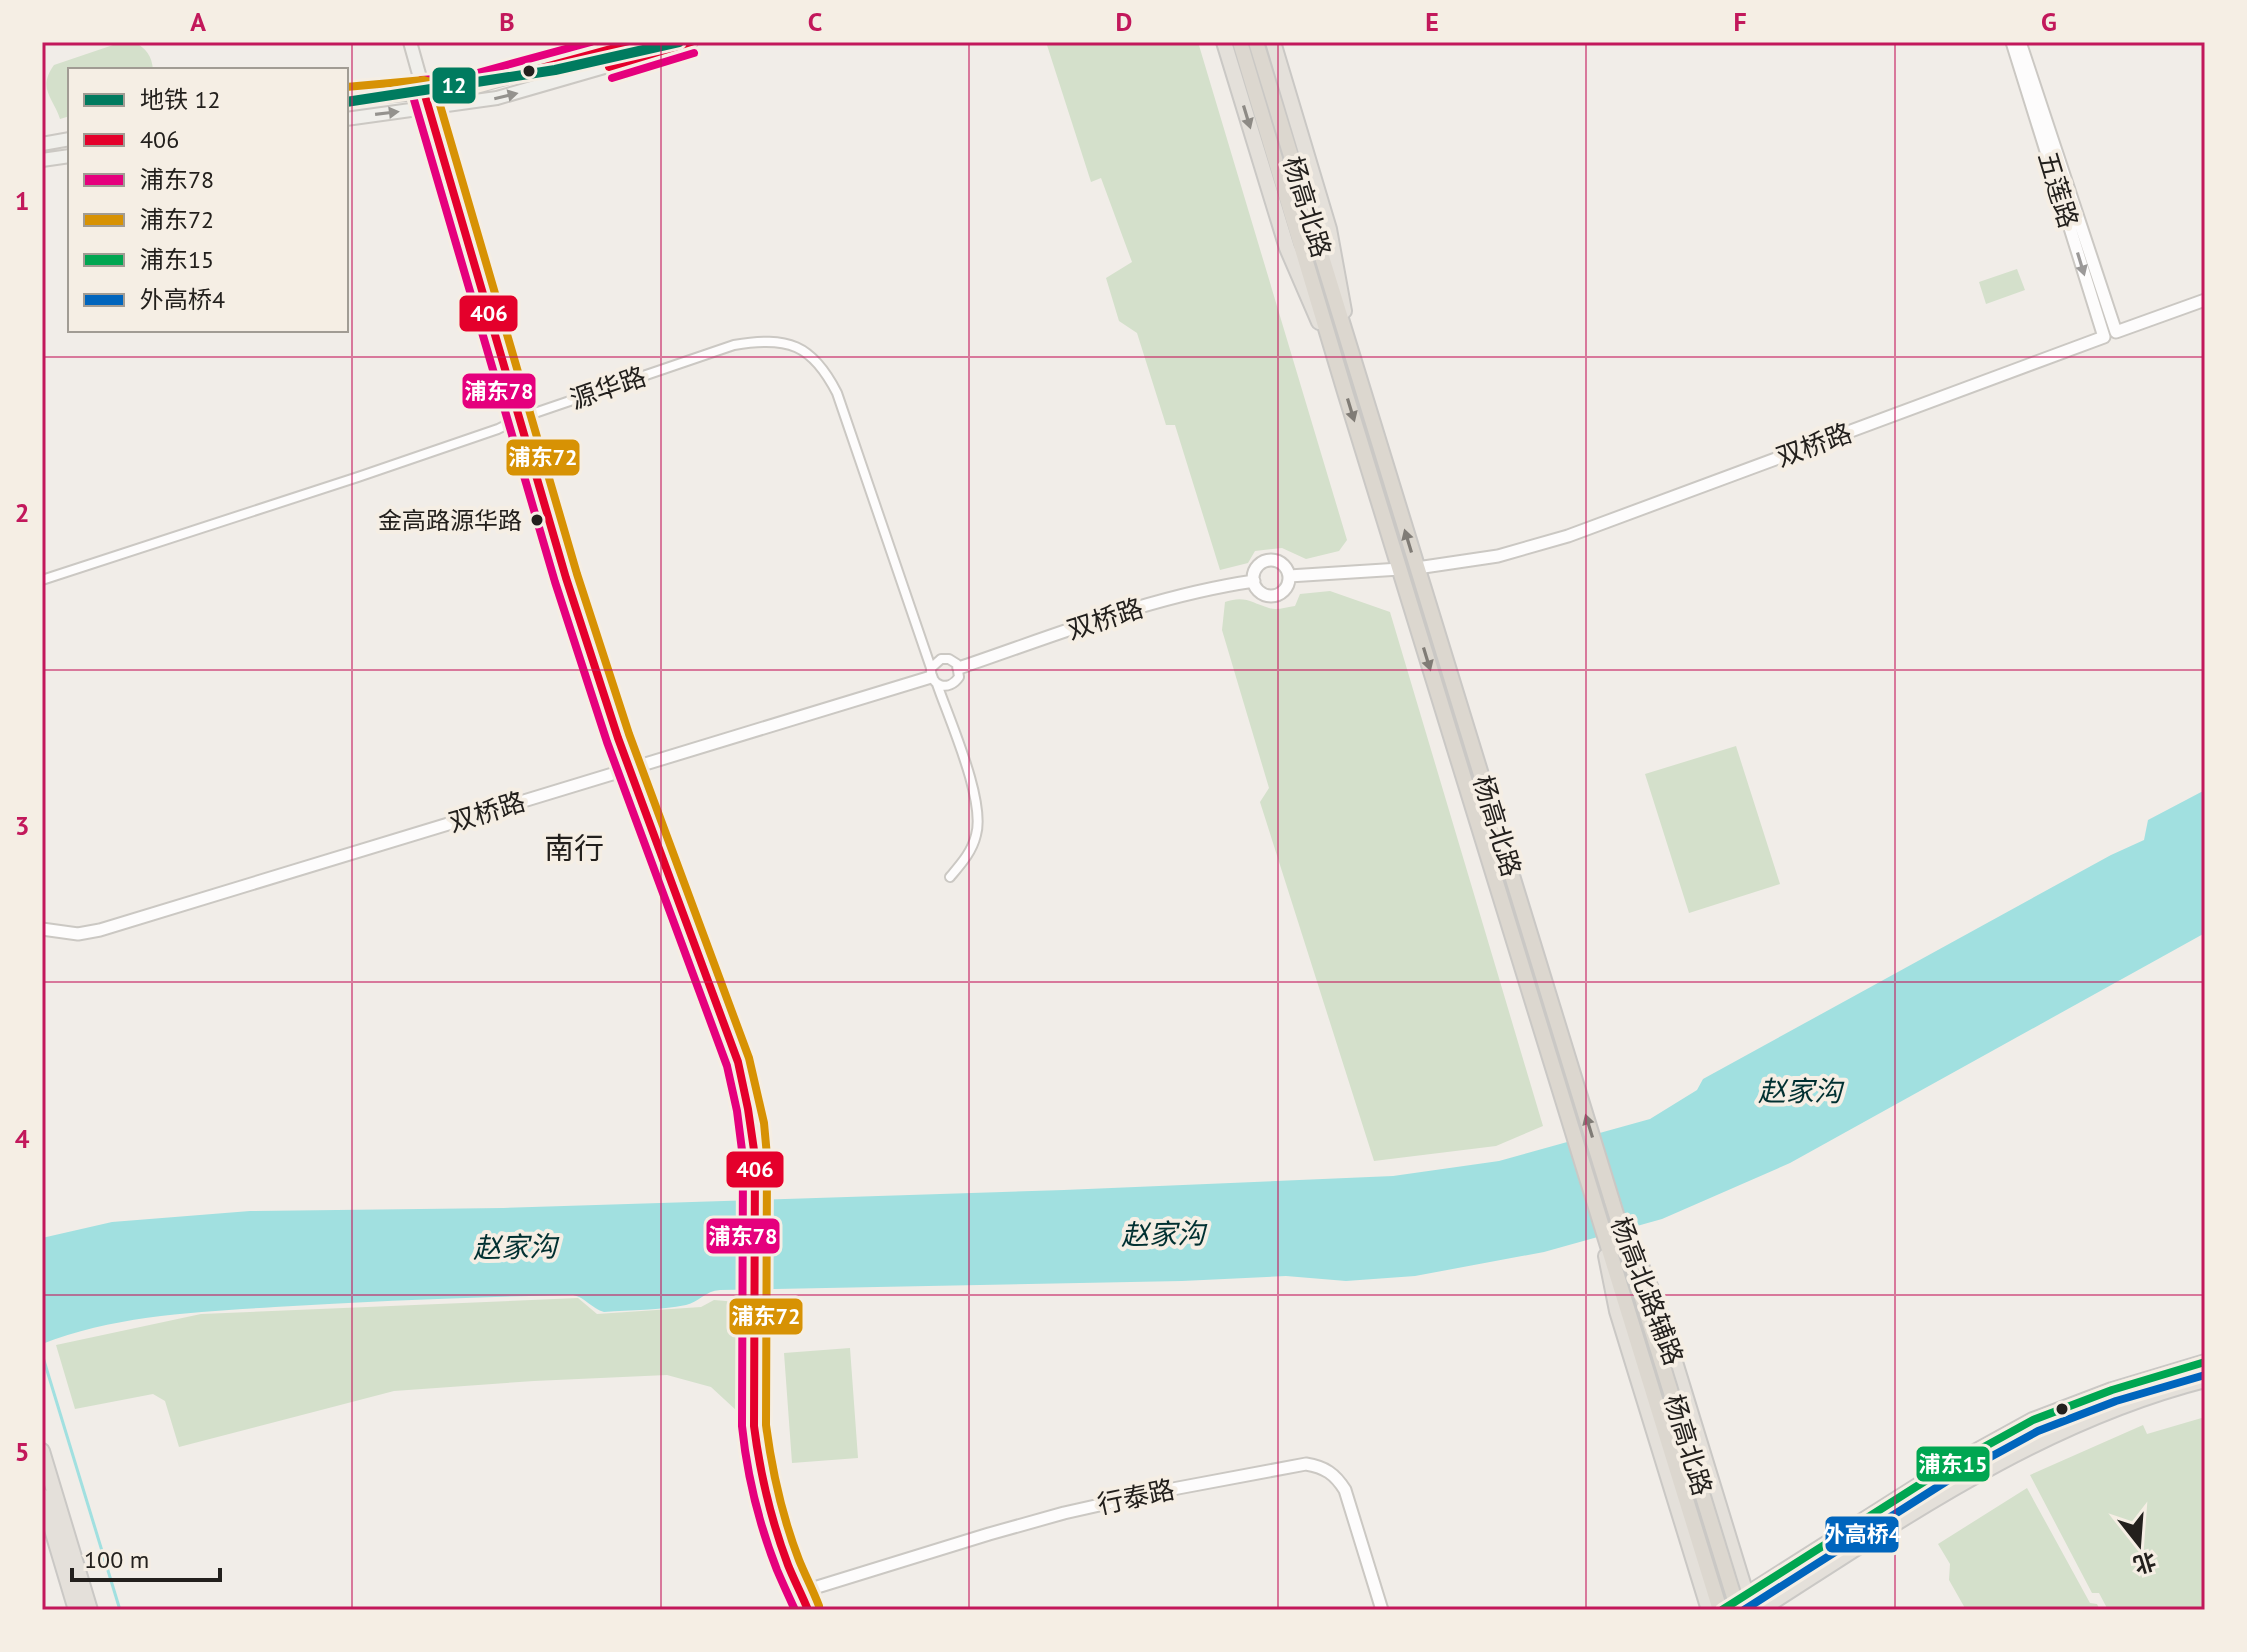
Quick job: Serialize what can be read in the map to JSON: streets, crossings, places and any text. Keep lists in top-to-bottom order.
{
  "streets": {
    "highway": ["杨高北路"],
    "main road": ["杨高北路辅路"],
    "street": [
      "五莲路",
      "源华路",
      "双桥路",
      "行泰路"
    ]
  },
  "crossings": [
    ["五莲路", "双桥路"],
    ["杨高北路", "双桥路"],
    ["杨高北路", "杨高北路辅路"],
    ["源华路", "双桥路"]
  ],
  "districts": ["南行"],
  "water": ["赵家沟"],
  "places": ["金高路源华路"],
  "lines": [
    "metro line 12",
    "transit line 406",
    "transit line 浦东78",
    "transit line 浦东72",
    "transit line 浦东15",
    "transit line 外高桥4"
  ],
  "legend": [
    "地铁 12",
    "406",
    "浦东78",
    "浦东72",
    "浦东15",
    "外高桥4"
  ],
  "scale_bar": "100 m",
  "north": "bottom",
  "grid": {
    "columns": [
      "A",
      "B",
      "C",
      "D",
      "E",
      "F",
      "G"
    ],
    "rows": [
      "1",
      "2",
      "3",
      "4",
      "5"
    ]
  }
}
